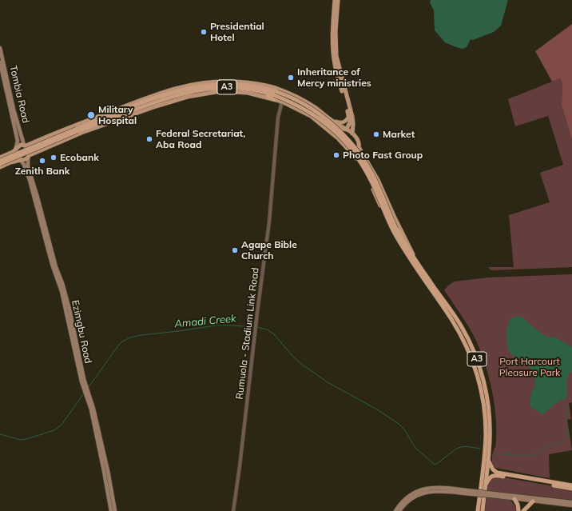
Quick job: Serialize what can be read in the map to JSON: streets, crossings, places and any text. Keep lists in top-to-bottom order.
{
  "streets": {
    "highway": ["A3"],
    "main road": ["Tombia Road", "Ezimgbu Road"],
    "street": ["Rumuola - Stadium Link Road"]
  },
  "crossings": [
    ["Tombia Road", "Ezimgbu Road"]
  ],
  "water": ["Amadi Creek"],
  "parks": ["Port Harcourt Pleasure Park"],
  "places": [
    "Presidential Hotel",
    "Inheritance of Mercy ministries",
    "Military Hospital",
    "Market",
    "Federal Secretariat, Aba Road",
    "Photo Fast Group",
    "Ecobank",
    "Zenith Bank",
    "Agape Bible Church"
  ]
}
